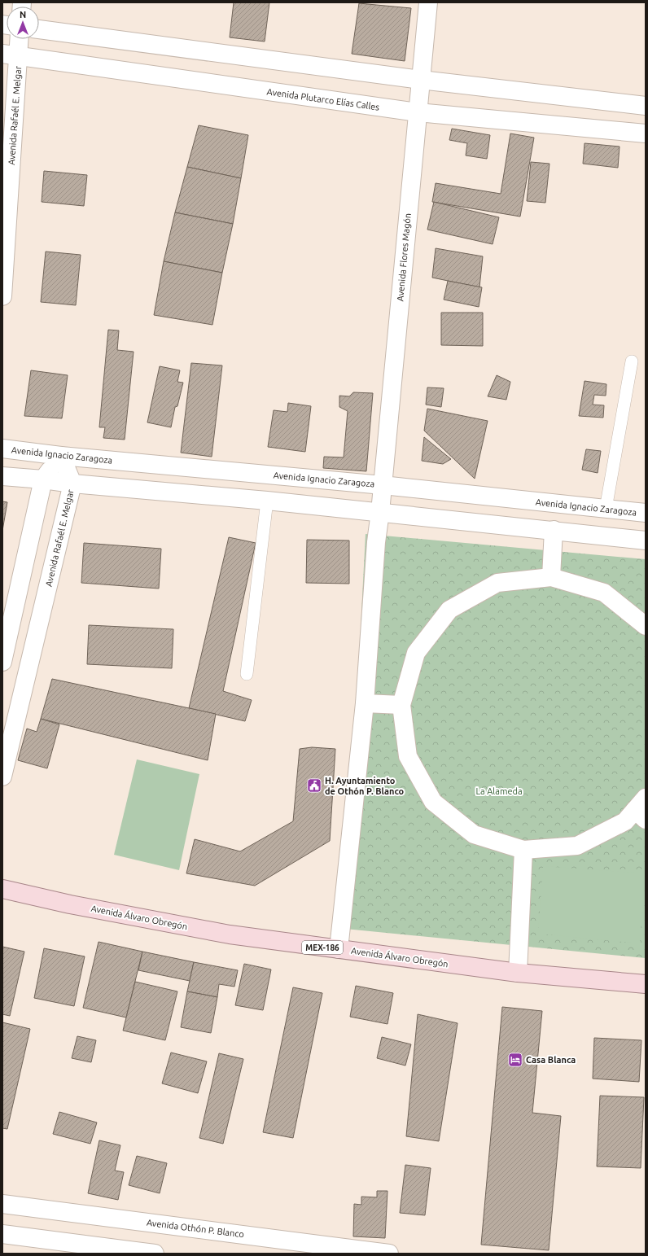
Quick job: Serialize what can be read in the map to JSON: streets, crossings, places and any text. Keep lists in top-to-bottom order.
{
  "streets": {
    "main road": ["Avenida Álvaro Obregón", "MEX-186"],
    "street": [
      "Avenida Plutarco Elías Calles",
      "Avenida Rafaél E. Melgar",
      "Avenida Flores Magón",
      "Avenida Ignacio Zaragoza",
      "Avenida Othón P. Blanco"
    ]
  },
  "crossings": [
    ["Avenida Plutarco Elías Calles", "Avenida Rafaél E. Melgar"],
    ["Avenida Plutarco Elías Calles", "Avenida Flores Magón"],
    ["Avenida Rafaél E. Melgar", "Avenida Ignacio Zaragoza"],
    ["Avenida Flores Magón", "Avenida Ignacio Zaragoza"],
    ["Avenida Flores Magón", "Avenida Álvaro Obregón"]
  ],
  "parks": ["La Alameda"],
  "places": {
    "public building": ["H. Ayuntamiento de Othón P. Blanco"],
    "hotel": ["Casa Blanca"]
  },
  "north": "top"
}
